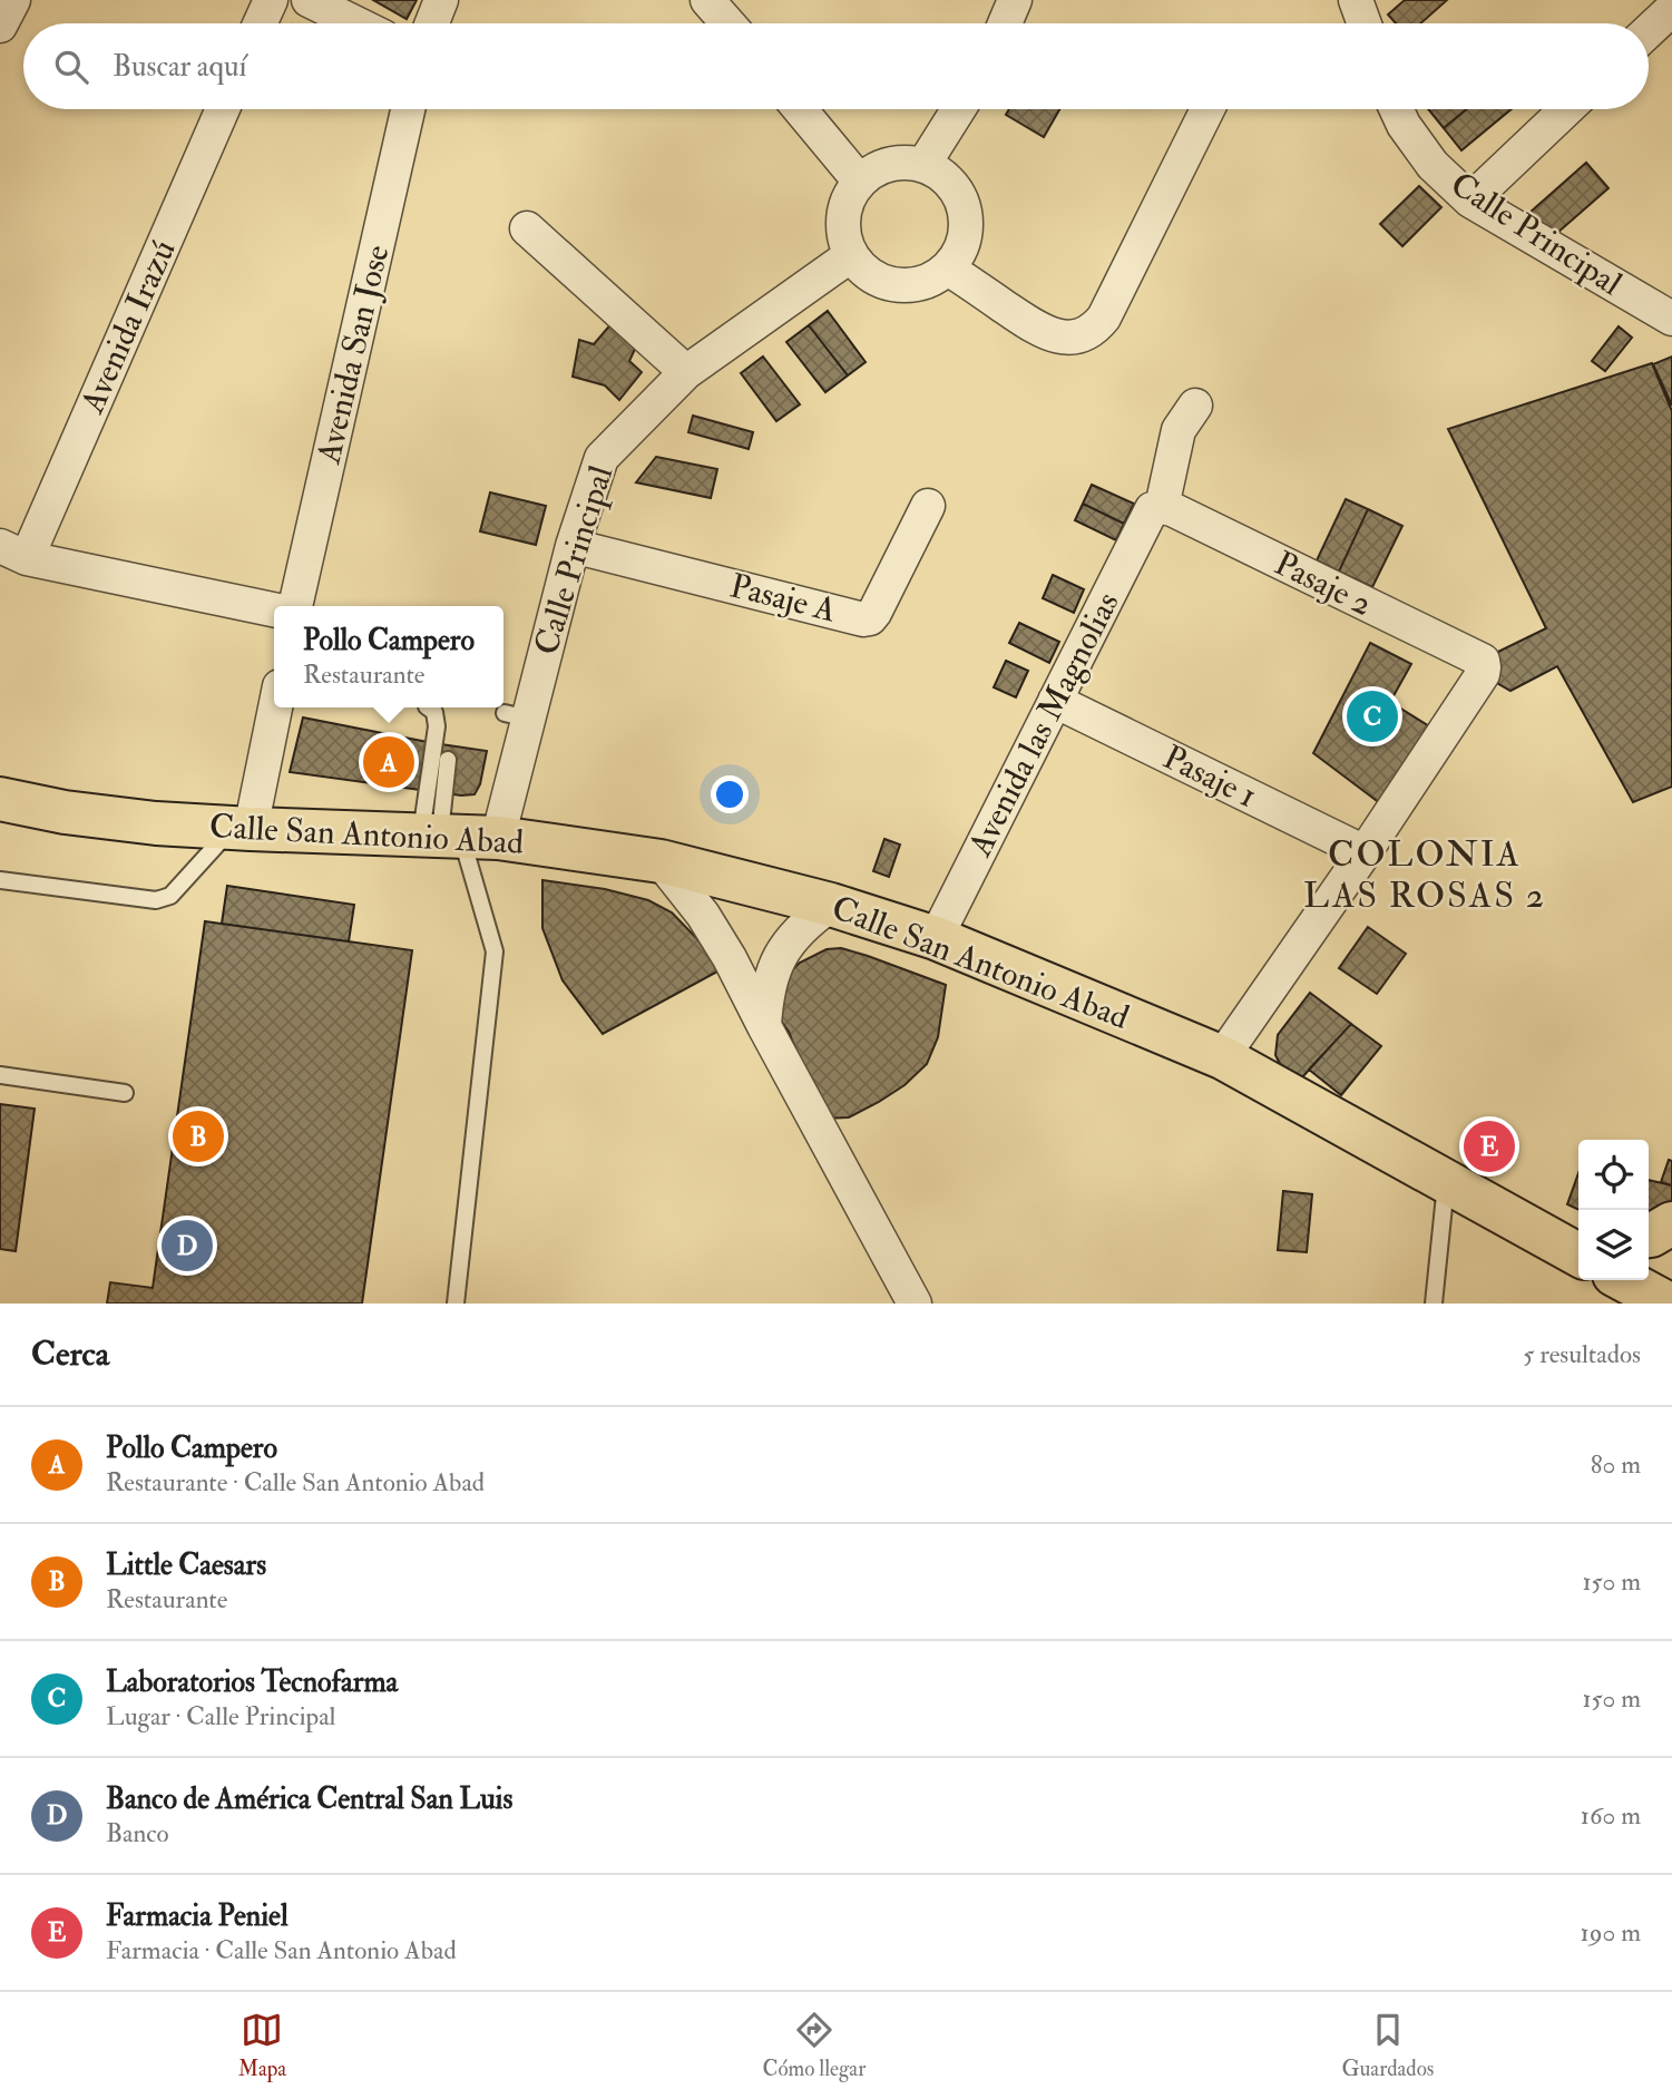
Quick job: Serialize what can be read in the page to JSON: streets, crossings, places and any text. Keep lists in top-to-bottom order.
{
  "streets": {
    "main road": ["Calle San Antonio Abad"],
    "street": [
      "Calle Principal",
      "Avenida Irazú",
      "Avenida San Jose",
      "Pasaje 2",
      "Pasaje A",
      "Avenida las Magnolias",
      "Pasaje 1"
    ]
  },
  "crossings": [
    ["Calle Principal", "Pasaje A"],
    ["Calle Principal", "Calle San Antonio Abad"],
    ["Pasaje 2", "Avenida las Magnolias"],
    ["Pasaje 2", "Pasaje 1"],
    ["Avenida las Magnolias", "Pasaje 1"],
    ["Avenida las Magnolias", "Calle San Antonio Abad"]
  ],
  "districts": ["COLONIA LAS ROSAS 2"],
  "page": {
    "search": "Buscar aquí",
    "popup": ["Pollo Campero", "Restaurante"],
    "pins": [
      "C",
      "A",
      "B",
      "E",
      "D"
    ],
    "heading": ["Cerca", "5 resultados"],
    "list": [
      {
        "mark": "A",
        "name": "Pollo Campero",
        "note": "Restaurante · Calle San Antonio Abad",
        "value": "80 m"
      },
      {
        "mark": "B",
        "name": "Little Caesars",
        "note": "Restaurante",
        "value": "150 m"
      },
      {
        "mark": "C",
        "name": "Laboratorios Tecnofarma",
        "note": "Lugar · Calle Principal",
        "value": "150 m"
      },
      {
        "mark": "D",
        "name": "Banco de América Central San Luis",
        "note": "Banco",
        "value": "160 m"
      },
      {
        "mark": "E",
        "name": "Farmacia Peniel",
        "note": "Farmacia · Calle San Antonio Abad",
        "value": "190 m"
      }
    ],
    "nav": ["Mapa", "Cómo llegar", "Guardados"]
  }
}
